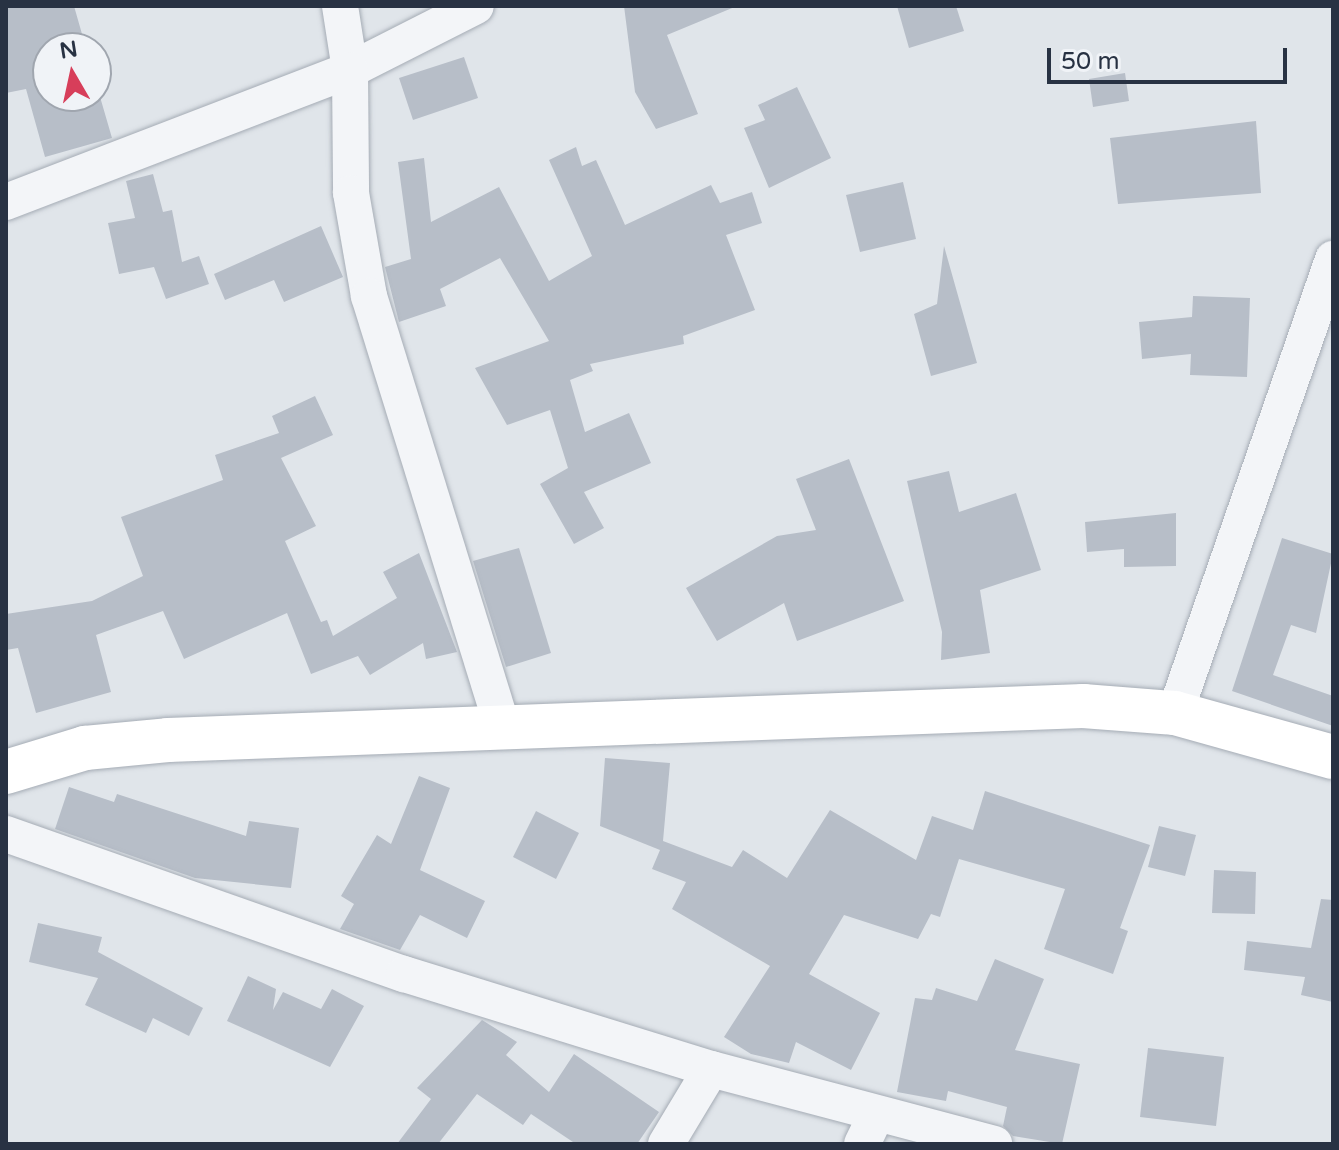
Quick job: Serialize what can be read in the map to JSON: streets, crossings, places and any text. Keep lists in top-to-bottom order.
{
  "scale_bar": "50 m",
  "north": "top"
}
